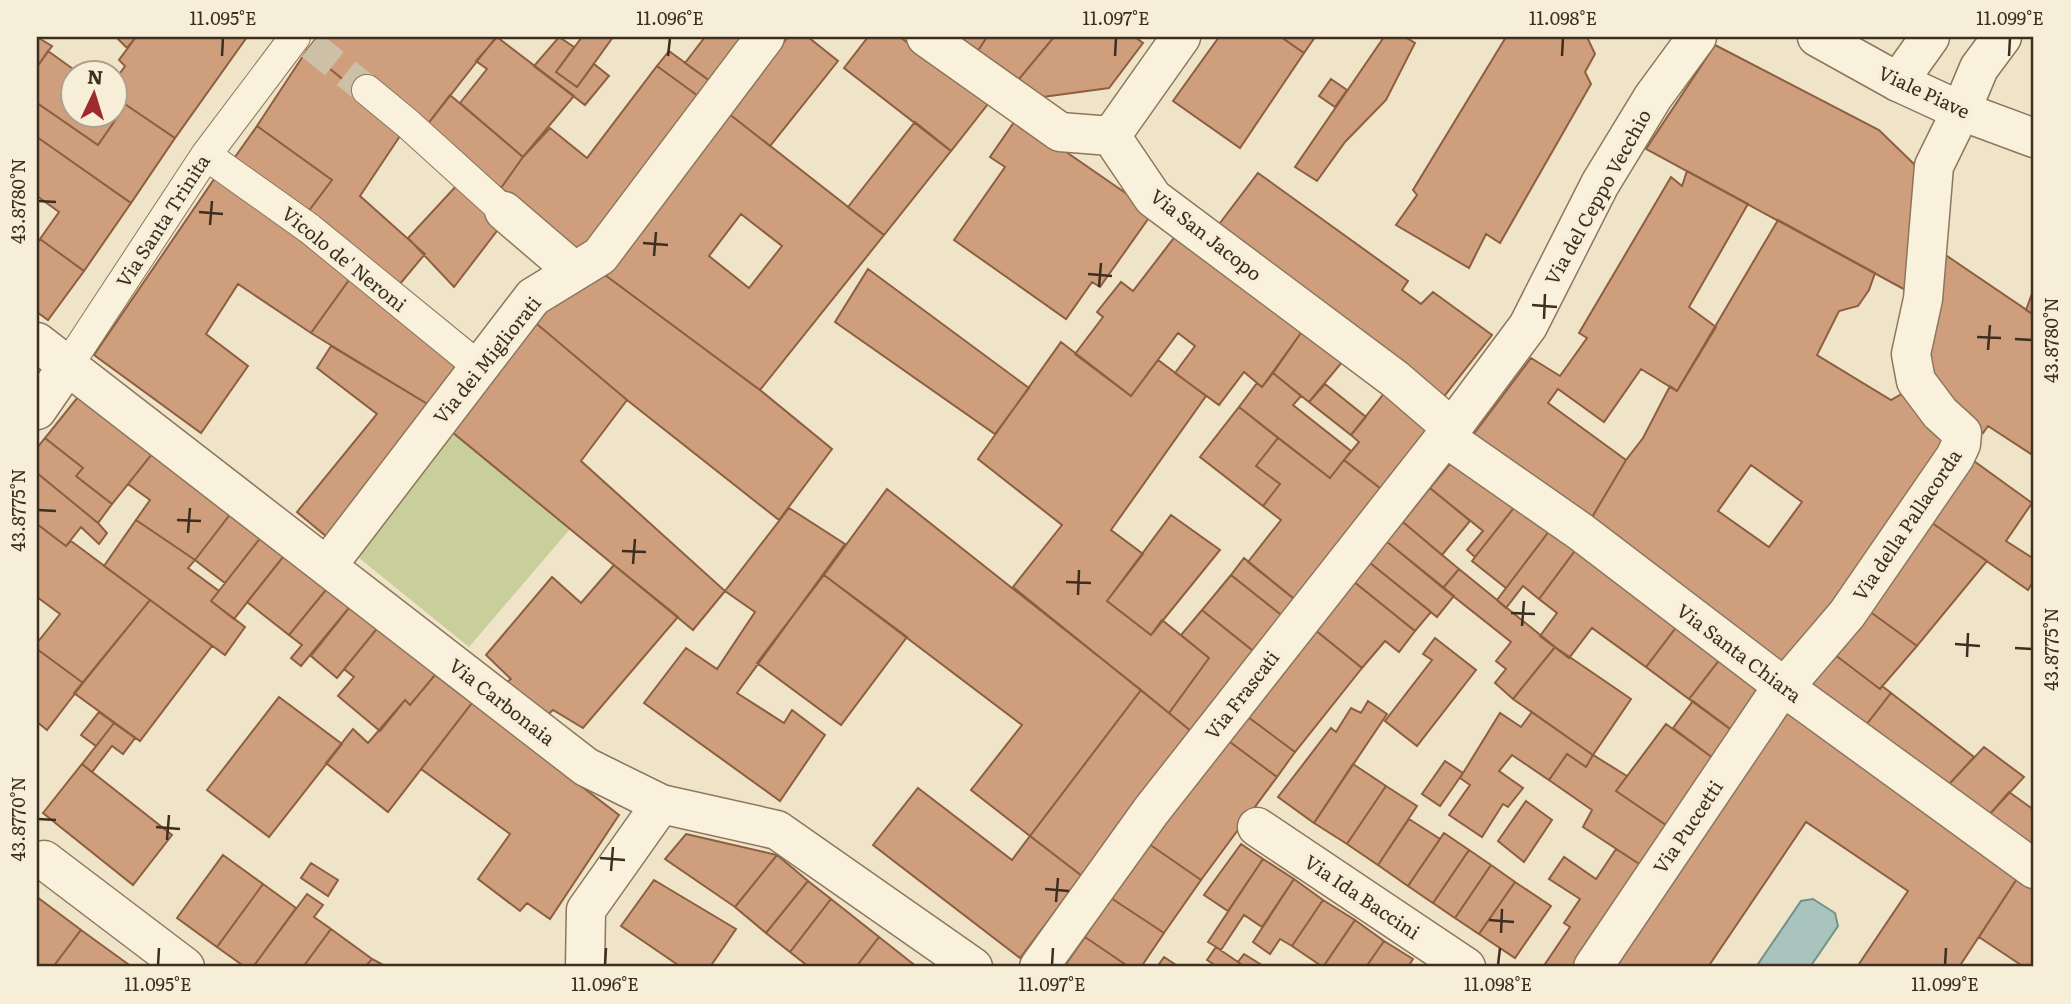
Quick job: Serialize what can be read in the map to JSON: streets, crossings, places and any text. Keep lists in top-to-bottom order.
{
  "streets": {
    "street": [
      "Viale Piave",
      "Via del Ceppo Vecchio",
      "Via Santa Trinita",
      "Via San Jacopo",
      "Vicolo de' Neroni",
      "Via dei Migliorati",
      "Via della Pallacorda",
      "Via Santa Chiara",
      "Via Frascati",
      "Via Carbonaia",
      "Via Puccetti",
      "Via Ida Baccini"
    ]
  },
  "crossings": [
    ["Viale Piave", "Via della Pallacorda"],
    ["Via del Ceppo Vecchio", "Via San Jacopo"],
    ["Via del Ceppo Vecchio", "Via Santa Chiara"],
    ["Via del Ceppo Vecchio", "Via Frascati"],
    ["Via Santa Trinita", "Vicolo de' Neroni"],
    ["Via Santa Trinita", "Via Carbonaia"],
    ["Via San Jacopo", "Via Santa Chiara"],
    ["Via San Jacopo", "Via Frascati"],
    ["Vicolo de' Neroni", "Via dei Migliorati"],
    ["Via dei Migliorati", "Via Carbonaia"],
    ["Via della Pallacorda", "Via Santa Chiara"],
    ["Via della Pallacorda", "Via Puccetti"],
    ["Via Santa Chiara", "Via Frascati"],
    ["Via Santa Chiara", "Via Puccetti"]
  ],
  "north": "top",
  "coordinates": [
    "11.095°E",
    "11.096°E",
    "11.097°E",
    "11.098°E",
    "11.099°E",
    "43.8780°N",
    "43.8775°N",
    "43.8770°N"
  ]
}
